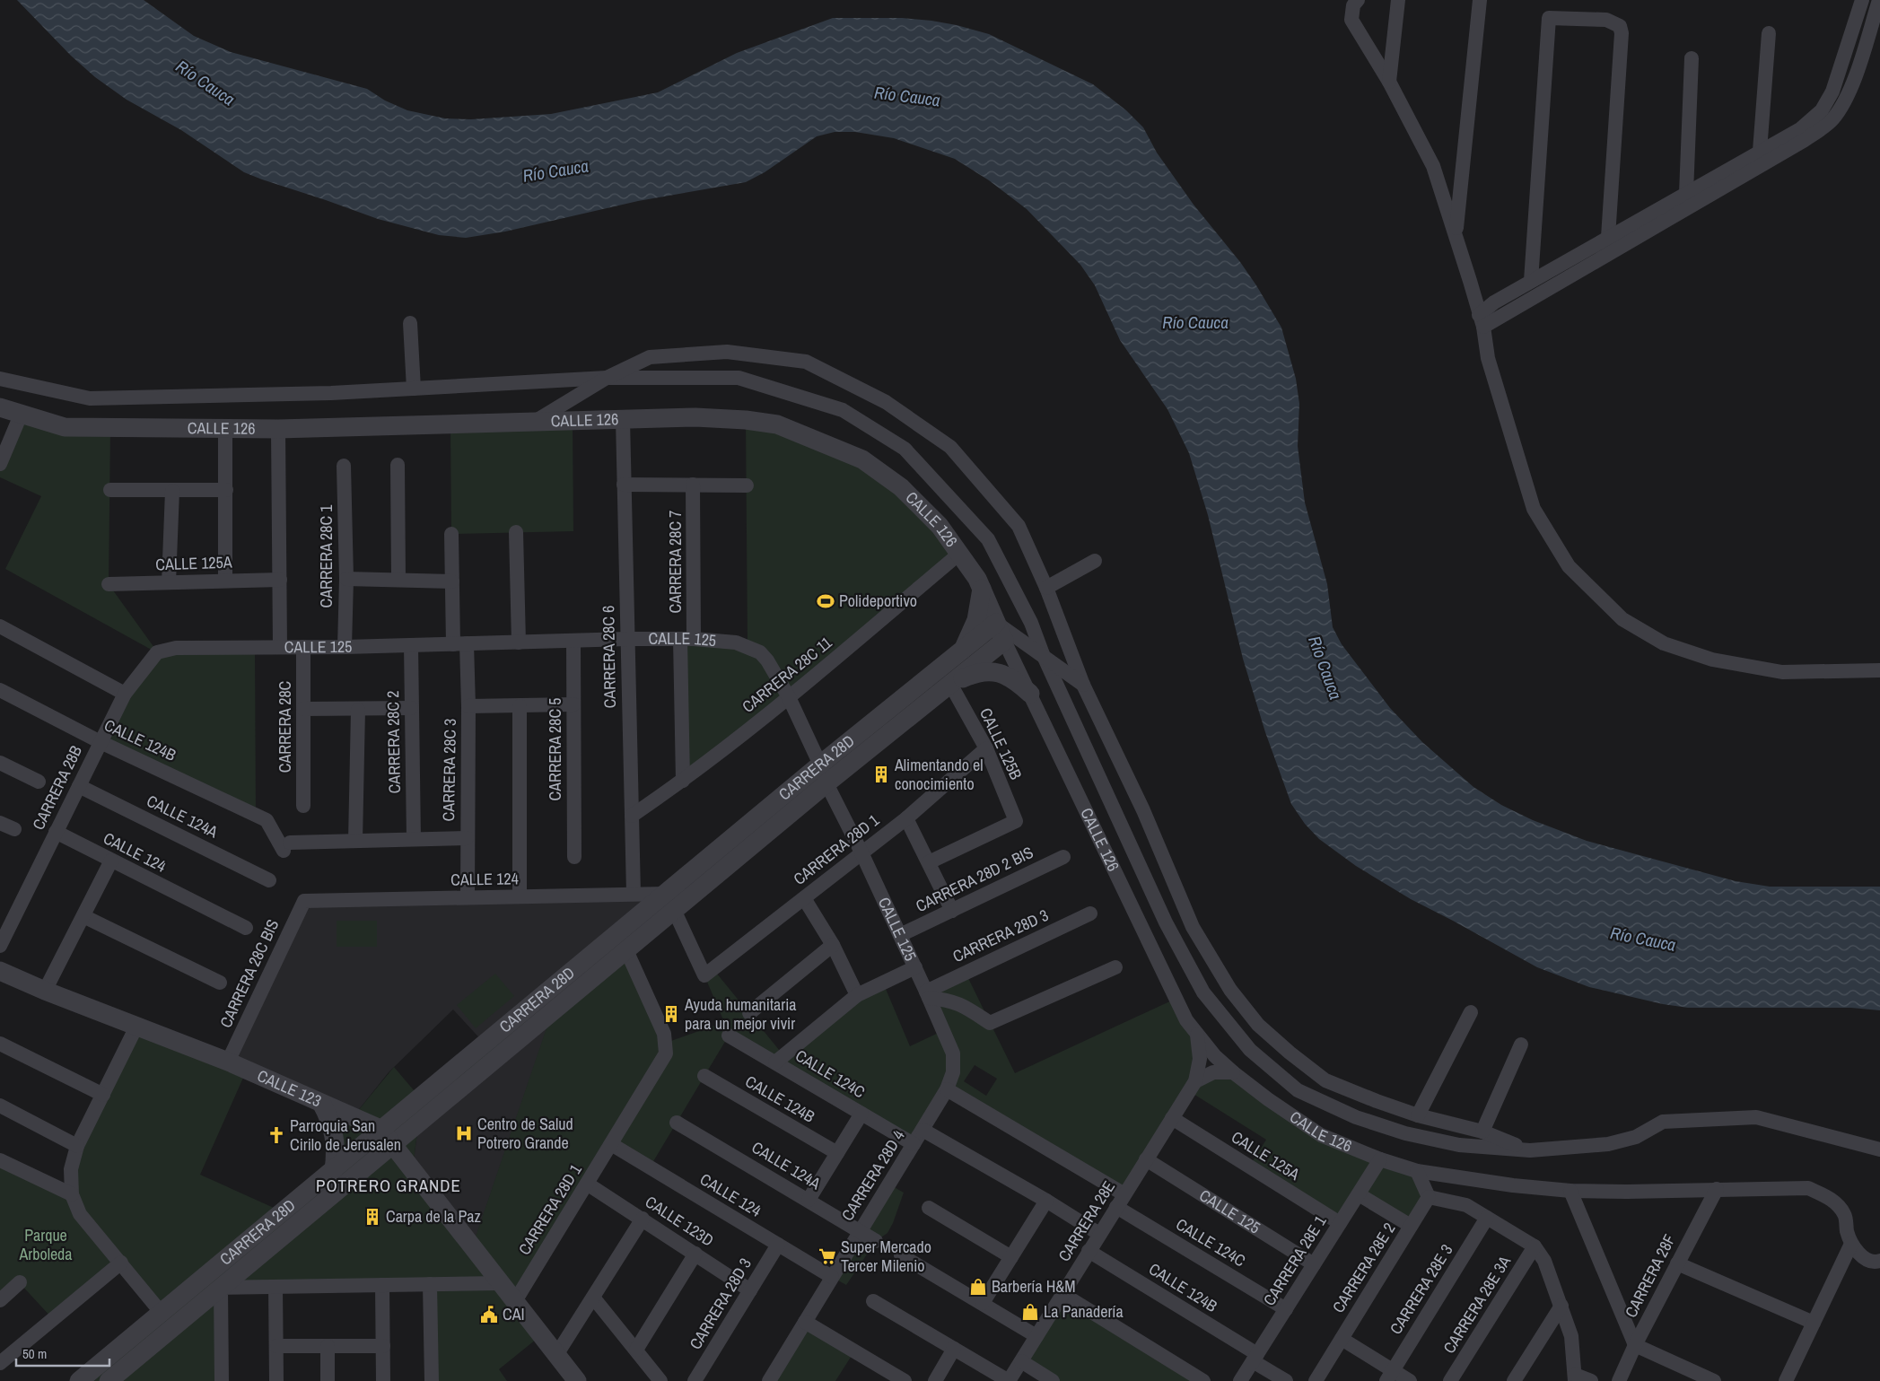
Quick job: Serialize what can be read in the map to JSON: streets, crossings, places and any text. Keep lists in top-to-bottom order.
{
  "streets": {
    "street": [
      "CALLE 126",
      "CARRERA 28C 1",
      "CARRERA 28C 7",
      "CALLE 125A",
      "CALLE 125",
      "CARRERA 28C 6",
      "CARRERA 28C 11",
      "CARRERA 28C",
      "CALLE 124B",
      "CARRERA 28C 2",
      "CALLE 125B",
      "CARRERA 28C 5",
      "CARRERA 28D",
      "CARRERA 28C 3",
      "CARRERA 28B",
      "CALLE 124A",
      "CARRERA 28D 1",
      "CALLE 124",
      "CARRERA 28D 2 BIS",
      "CARRERA 28D 3",
      "CARRERA 28C BIS",
      "CALLE 124C",
      "CALLE 123",
      "CARRERA 28D 4",
      "CALLE 123D",
      "CARRERA 28E",
      "CARRERA 28E 1",
      "CARRERA 28E 2",
      "CARRERA 28F",
      "CARRERA 28E 3",
      "CARRERA 28E 3A"
    ]
  },
  "crossings": [
    ["CALLE 126", "CARRERA 28C 6"],
    ["CALLE 126", "CARRERA 28C 11"],
    ["CALLE 126", "CARRERA 28D"],
    ["CALLE 126", "CARRERA 28E"],
    ["CALLE 126", "CARRERA 28E 1"],
    ["CALLE 126", "CARRERA 28F"],
    ["CARRERA 28C 1", "CALLE 125"],
    ["CARRERA 28C 7", "CALLE 125"],
    ["CARRERA 28C 7", "CARRERA 28C 11"],
    ["CALLE 125A", "CARRERA 28E"],
    ["CALLE 125A", "CARRERA 28E 1"],
    ["CALLE 125", "CARRERA 28C 6"],
    ["CALLE 125", "CARRERA 28C 11"],
    ["CALLE 125", "CARRERA 28C"],
    ["CALLE 125", "CARRERA 28C 2"],
    ["CALLE 125", "CARRERA 28C 5"],
    ["CALLE 125", "CARRERA 28D"],
    ["CALLE 125", "CARRERA 28C 3"],
    ["CALLE 125", "CARRERA 28B"],
    ["CALLE 125", "CARRERA 28D 1"],
    ["CALLE 125", "CARRERA 28D 2 BIS"],
    ["CALLE 125", "CARRERA 28D 3"],
    ["CALLE 125", "CARRERA 28D 4"],
    ["CALLE 125", "CARRERA 28E"],
    ["CALLE 125", "CARRERA 28E 1"],
    ["CARRERA 28C 6", "CARRERA 28C 11"],
    ["CARRERA 28C 6", "CALLE 124"],
    ["CALLE 124B", "CARRERA 28B"],
    ["CALLE 124B", "CARRERA 28E"],
    ["CALLE 124B", "CARRERA 28E 1"],
    ["CALLE 125B", "CARRERA 28D"],
    ["CALLE 125B", "CARRERA 28D 1"],
    ["CARRERA 28D", "CARRERA 28D 1"],
    ["CARRERA 28D", "CALLE 124"],
    ["CARRERA 28D", "CALLE 123"],
    ["CARRERA 28C 3", "CALLE 124"],
    ["CARRERA 28B", "CALLE 124A"],
    ["CARRERA 28B", "CALLE 124"],
    ["CALLE 124A", "CARRERA 28D 4"],
    ["CARRERA 28D 1", "CALLE 124"],
    ["CARRERA 28D 1", "CALLE 123"],
    ["CARRERA 28D 1", "CALLE 123D"],
    ["CALLE 124", "CARRERA 28D 3"],
    ["CALLE 124", "CARRERA 28C BIS"],
    ["CALLE 124", "CARRERA 28D 4"],
    ["CARRERA 28D 3", "CALLE 123D"],
    ["CARRERA 28C BIS", "CALLE 123"],
    ["CALLE 124C", "CARRERA 28D 4"],
    ["CALLE 124C", "CARRERA 28E"],
    ["CALLE 124C", "CARRERA 28E 1"]
  ],
  "districts": ["POTRERO GRANDE"],
  "water": ["Río Cauca"],
  "parks": ["Parque Arboleda"],
  "places": {
    "sports": ["Polideportivo"],
    "building": ["Alimentando el conocimiento", "Ayuda humanitaria para un mejor vivir", "Carpa de la Paz"],
    "hospital": ["Centro de Salud Potrero Grande"],
    "church": ["Parroquia San Cirilo de Jerusalen"],
    "supermarket": ["Super Mercado Tercer Milenio"],
    "shop": ["Barbería H&M", "La Panadería"],
    "public building": ["CAI"]
  },
  "scale_bar": "50 m"
}
